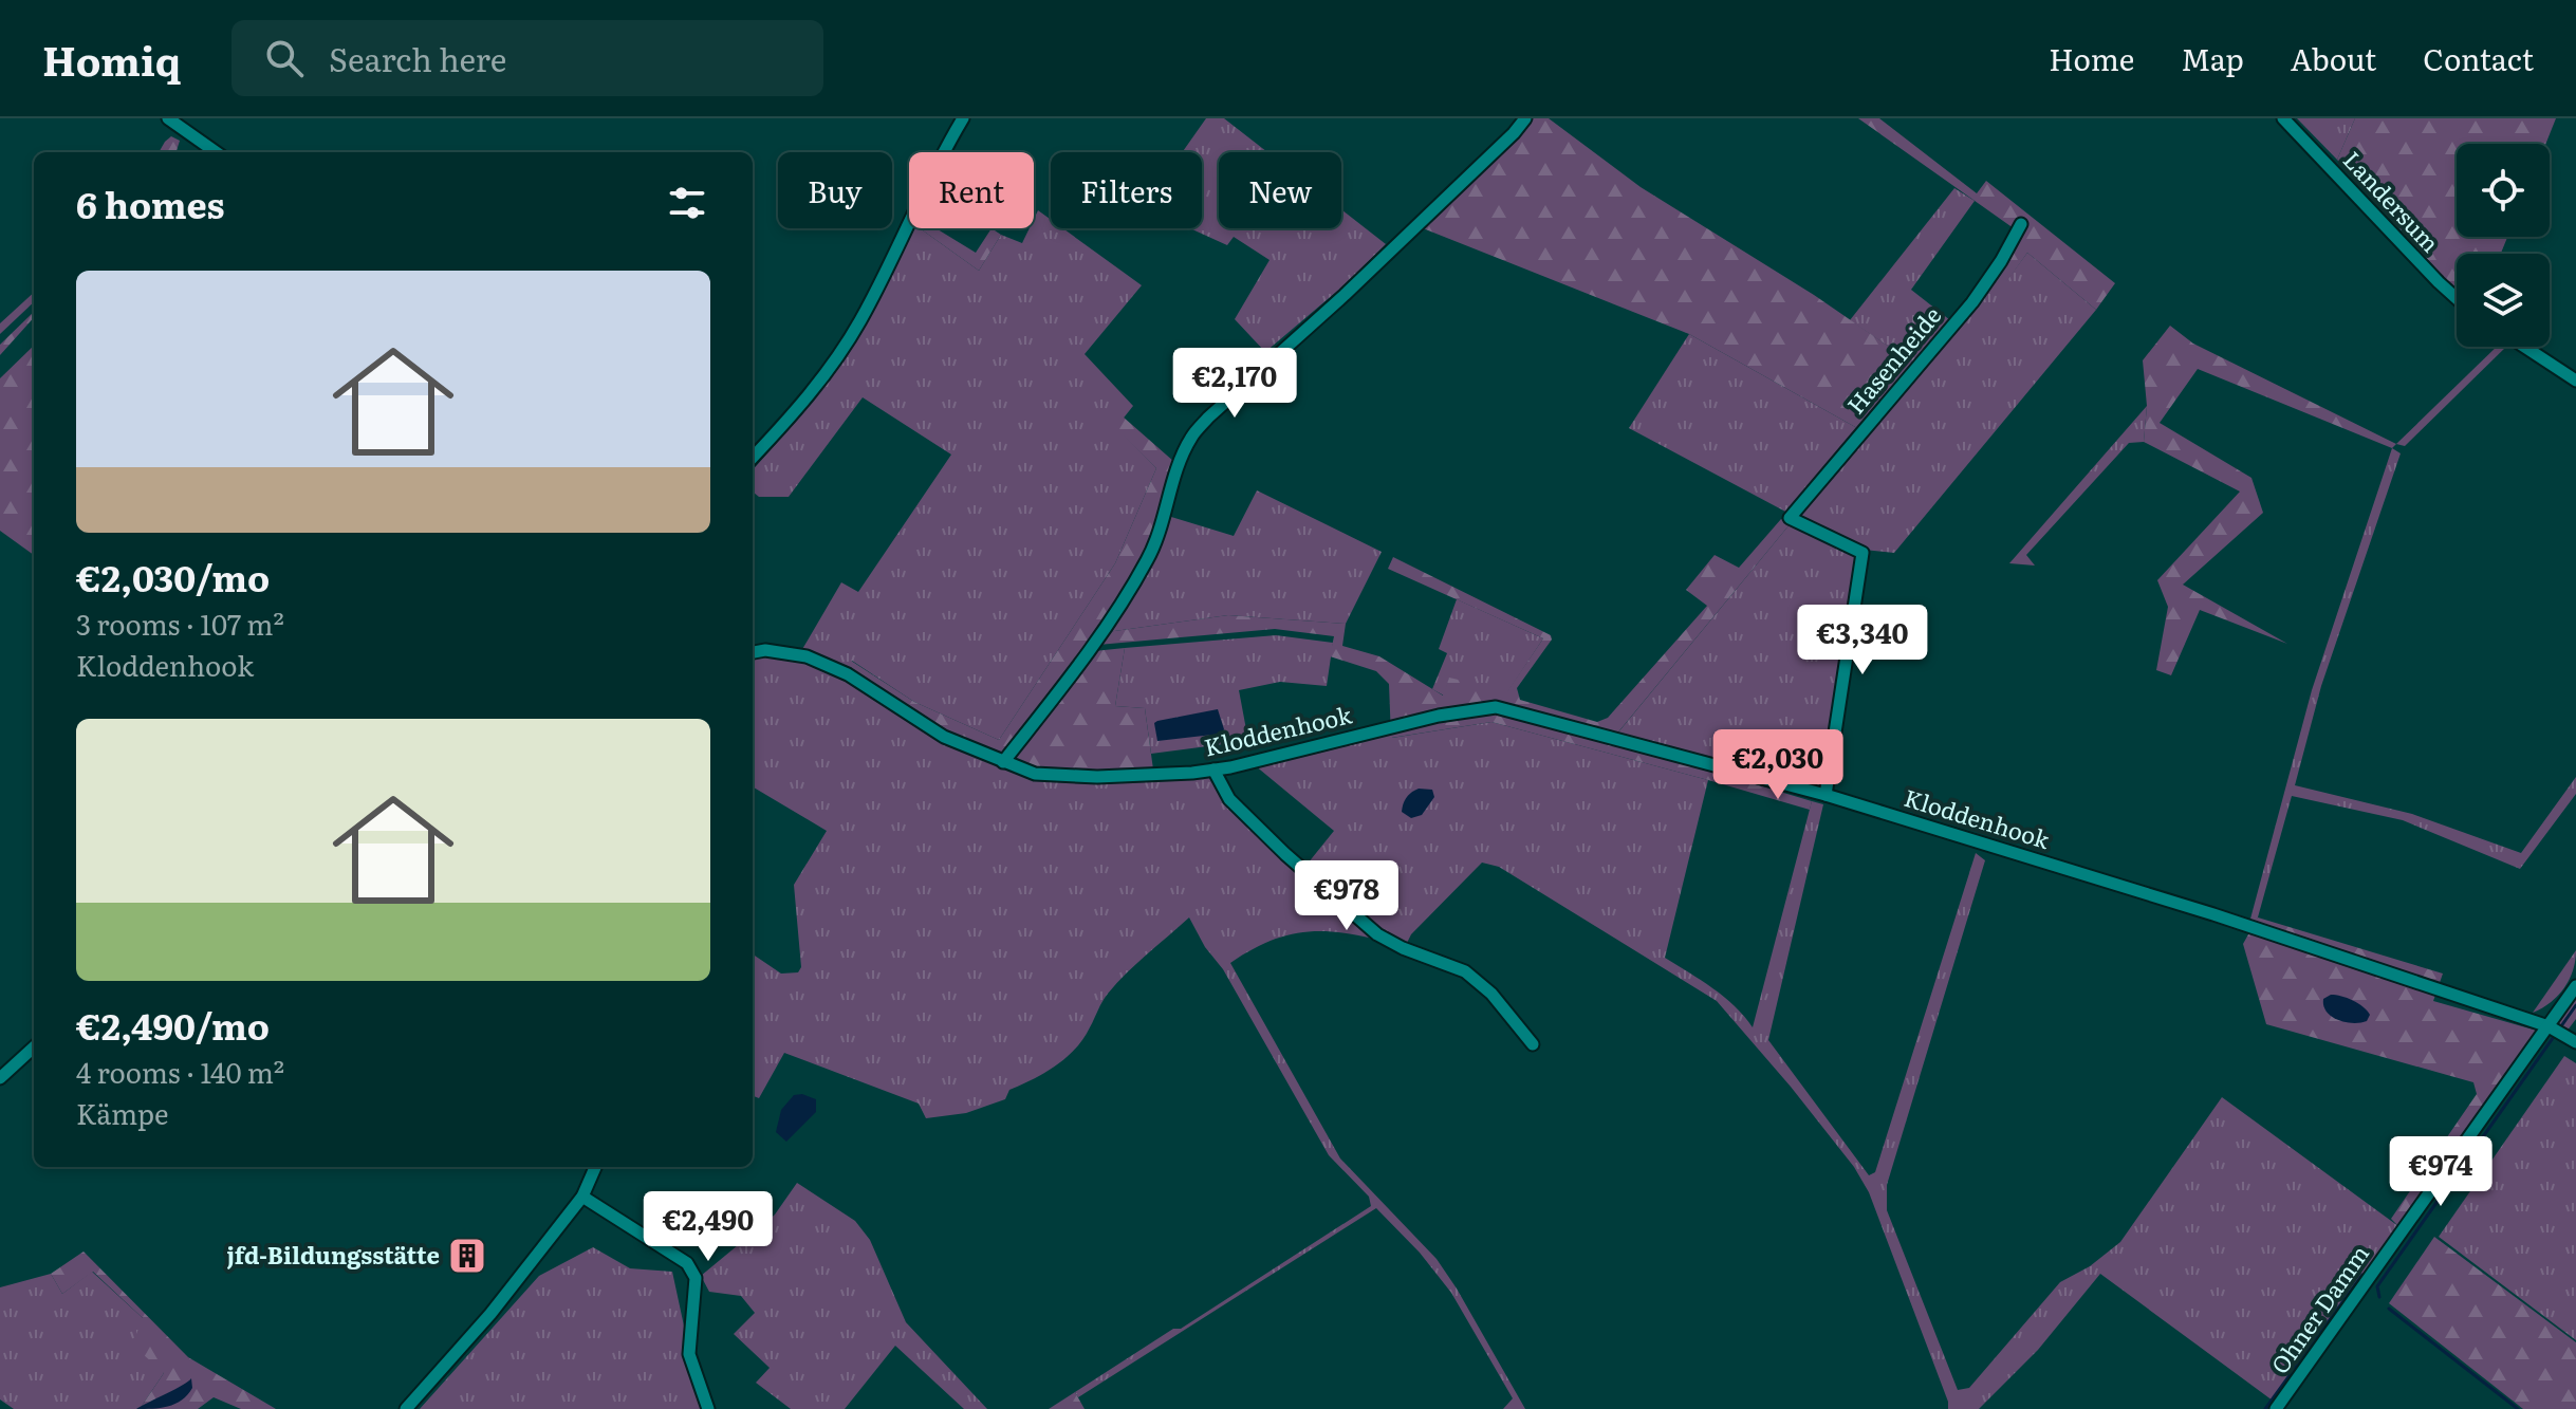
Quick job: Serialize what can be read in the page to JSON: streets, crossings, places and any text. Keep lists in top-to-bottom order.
{
  "streets": {
    "street": [
      "Landersum",
      "Hasenheide",
      "Kloddenhook",
      "Ohner Damm"
    ]
  },
  "crossings": [
    ["Hasenheide", "Kloddenhook"],
    ["Kloddenhook", "Ohner Damm"]
  ],
  "places": {
    "building": ["jfd-Bildungsstätte"]
  },
  "page": {
    "header": "Homiq",
    "search": "Search here",
    "nav": [
      "Home",
      "Map",
      "About",
      "Contact"
    ],
    "chip": [
      "Buy",
      "Rent",
      "Filters",
      "New"
    ],
    "heading": "6 homes",
    "list": [
      {
        "name": "€2,030/mo",
        "note": "3 rooms · 107 m² · Kloddenhook"
      },
      {
        "name": "€2,490/mo",
        "note": "4 rooms · 140 m² · Kämpe"
      }
    ],
    "price": [
      "€2,170",
      "€3,340",
      "€2,030",
      "€978",
      "€974",
      "€2,490"
    ]
  }
}
